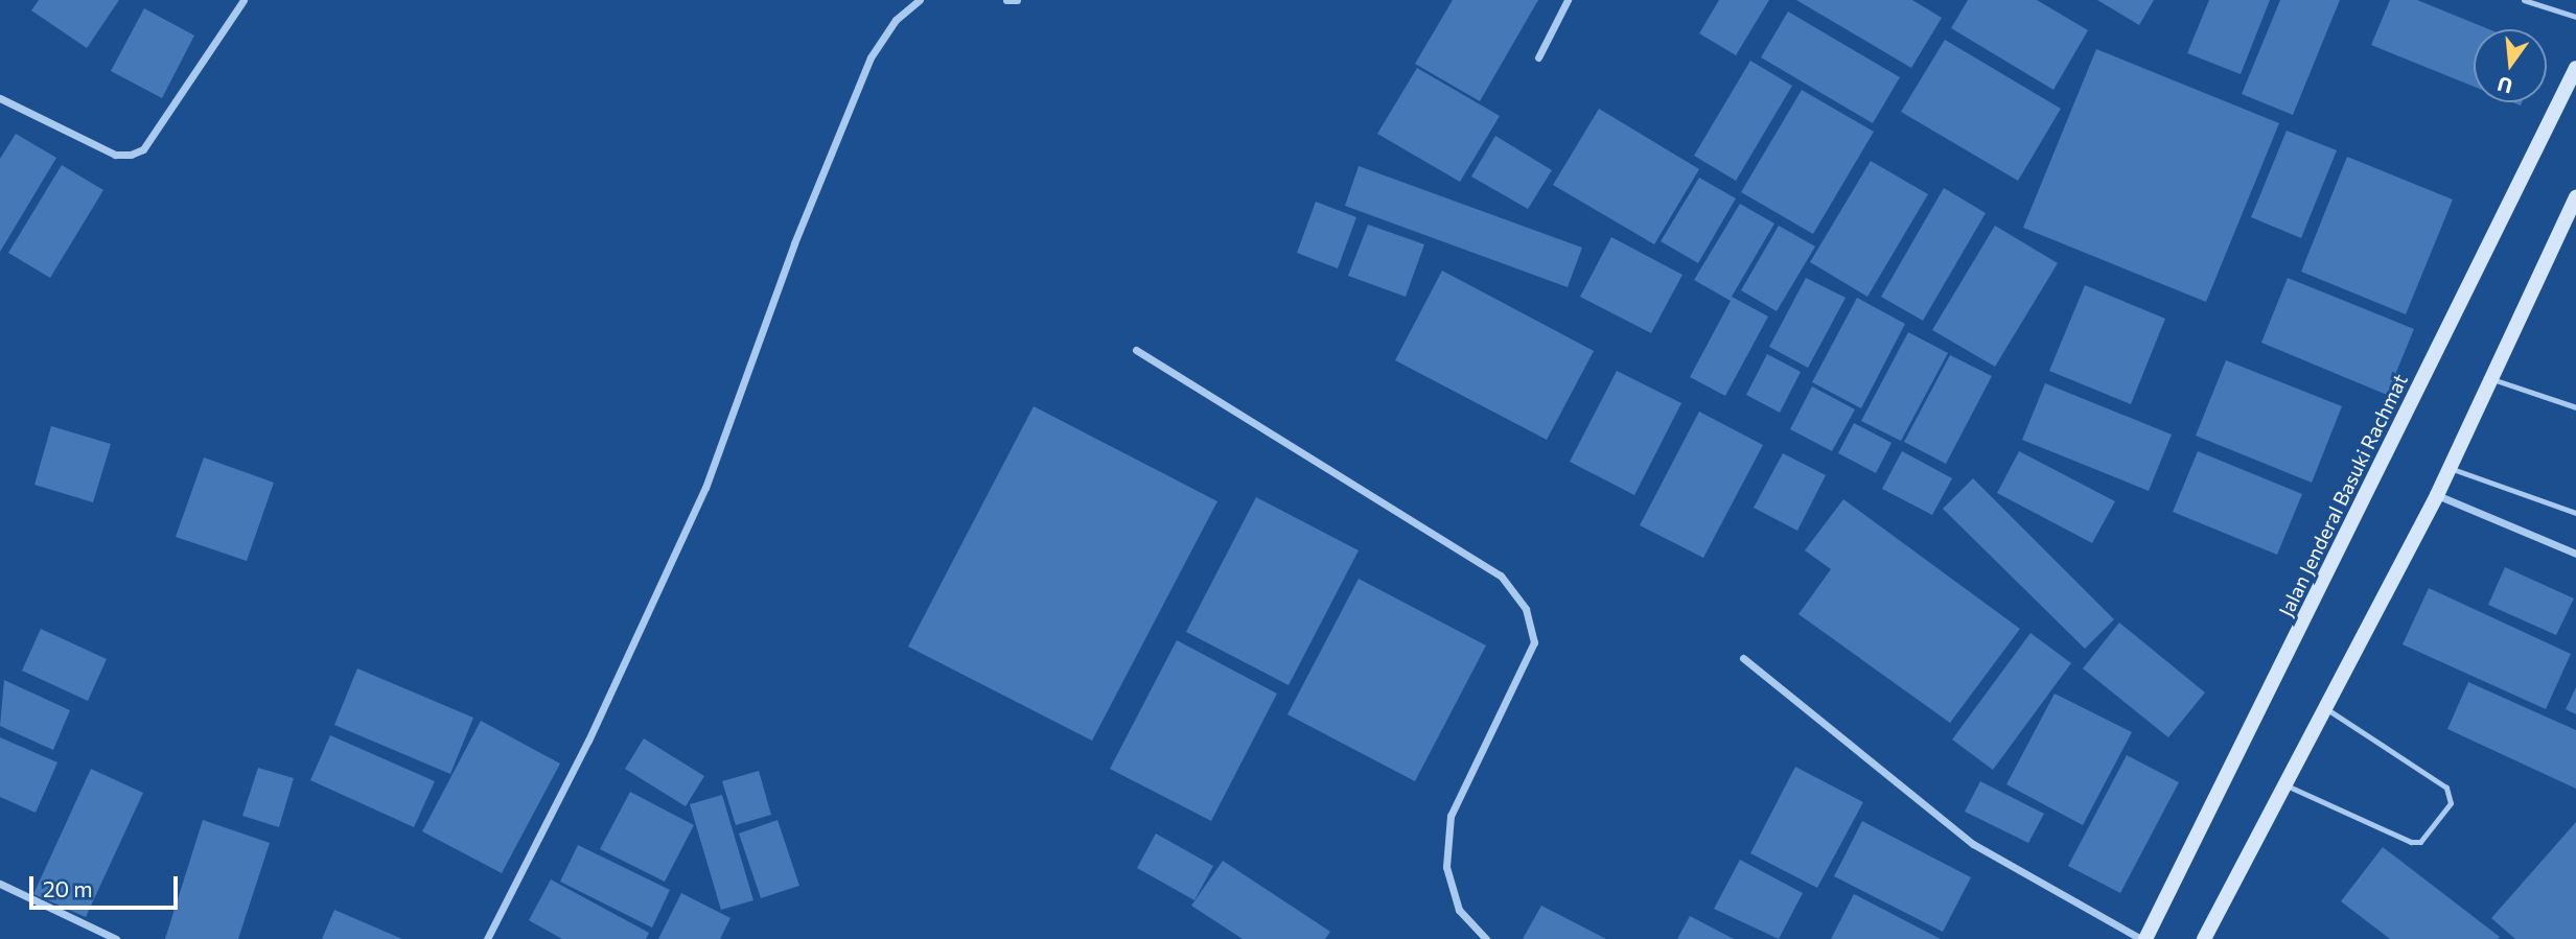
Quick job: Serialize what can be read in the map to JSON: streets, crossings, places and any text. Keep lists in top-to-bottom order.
{
  "streets": {
    "main road": ["Jalan Jenderal Basuki Rachmat"]
  },
  "scale_bar": "20 m",
  "north": "bottom"
}
